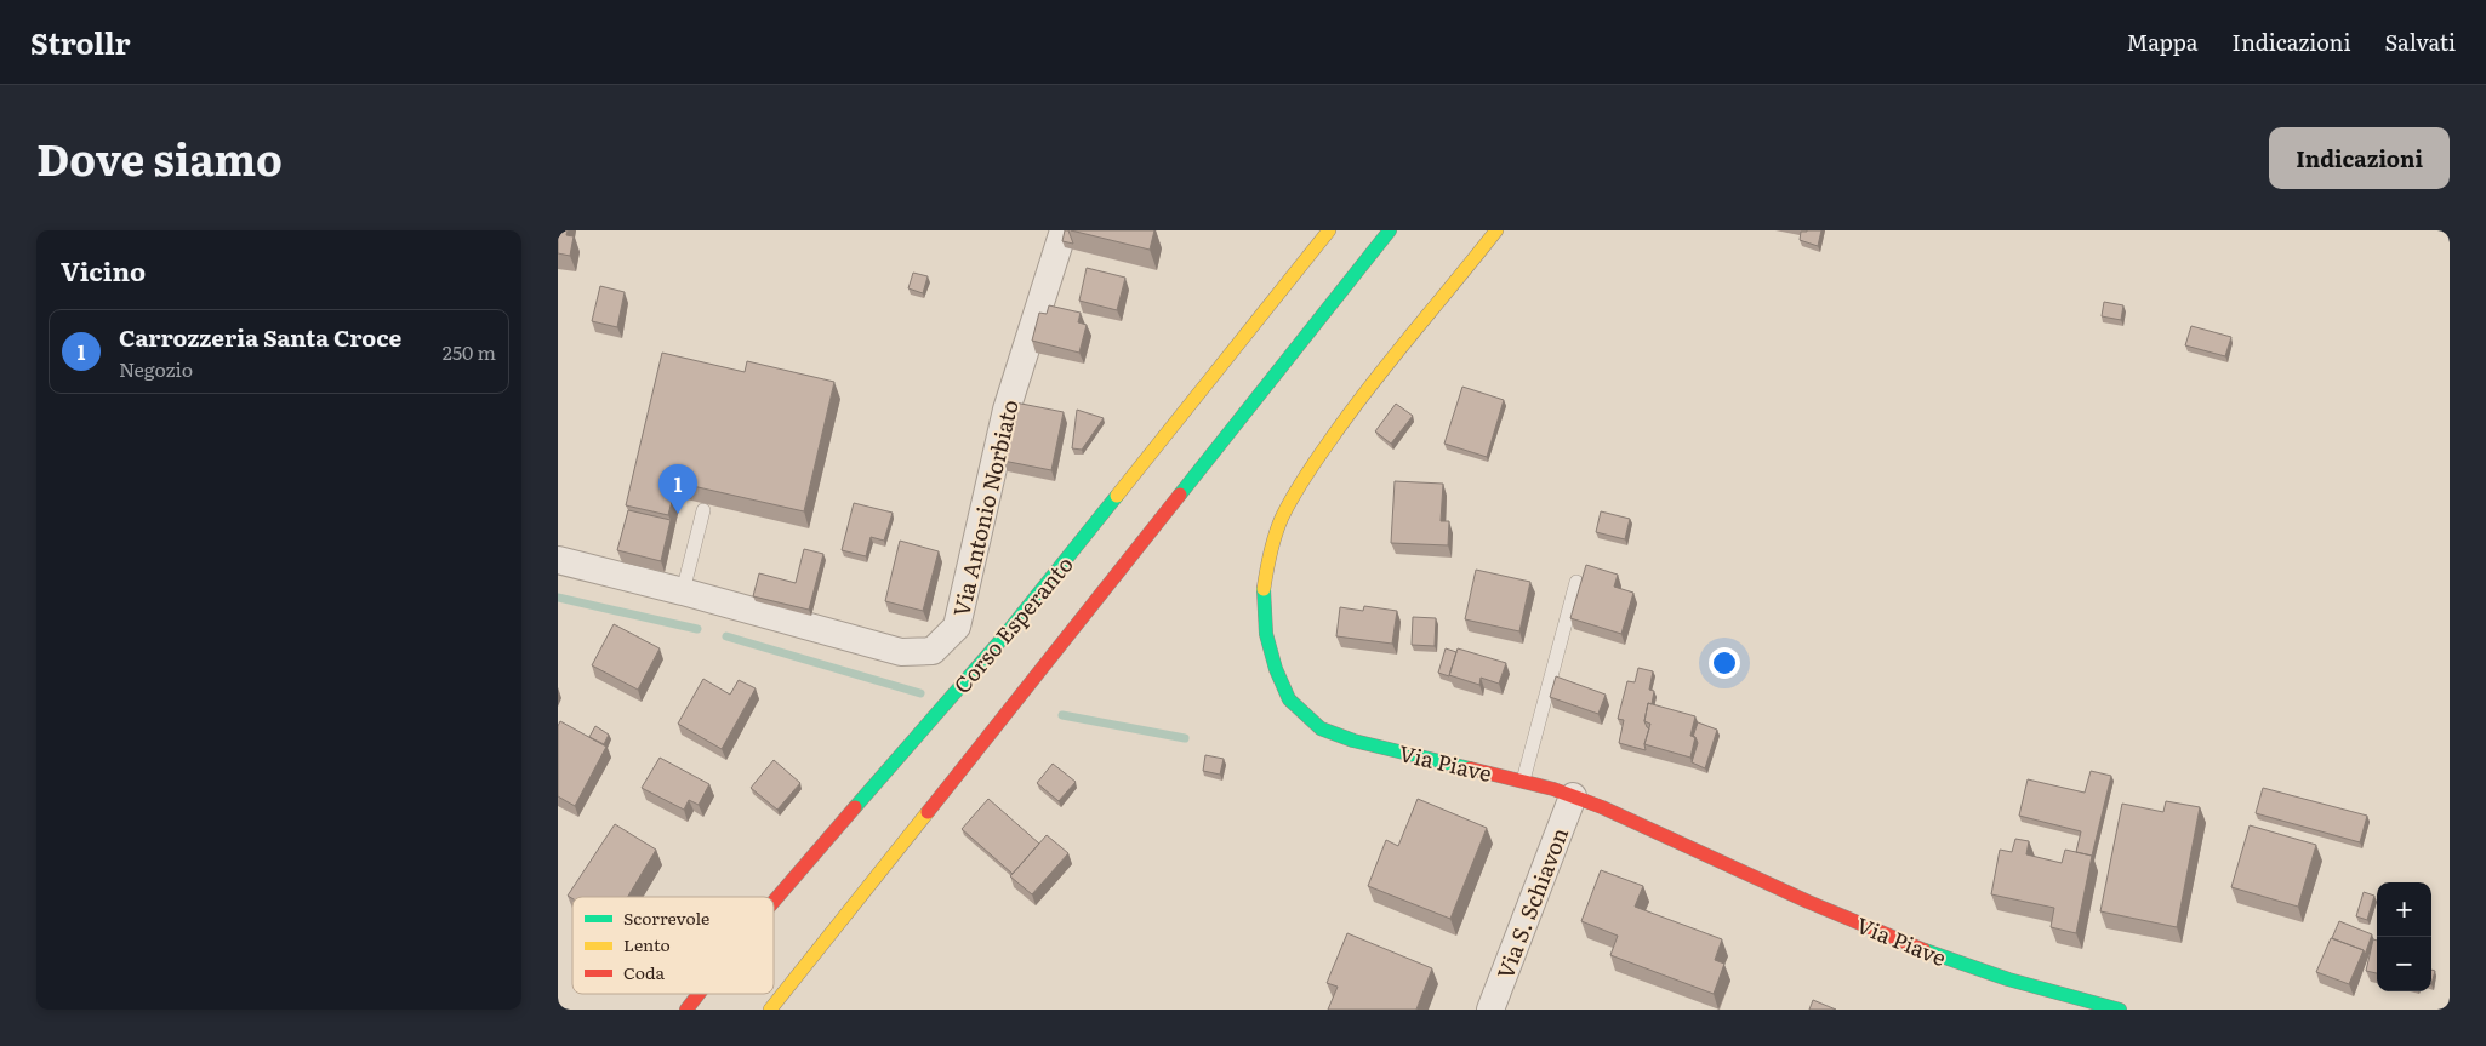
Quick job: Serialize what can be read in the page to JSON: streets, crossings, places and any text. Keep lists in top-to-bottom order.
{
  "streets": {
    "main road": ["Corso Esperanto", "Via Piave"],
    "street": ["Via Antonio Norbiato", "Via S. Schiavon"]
  },
  "crossings": [
    ["Via Piave", "Via S. Schiavon"]
  ],
  "legend": ["Scorrevole", "Lento", "Coda"],
  "page": {
    "header": "Strollr",
    "nav": ["Mappa", "Indicazioni", "Salvati"],
    "title": "Dove siamo",
    "buttons": "Indicazioni",
    "heading": "Vicino",
    "list": [
      {
        "mark": "1",
        "name": "Carrozzeria Santa Croce",
        "note": "Negozio",
        "value": "250 m"
      }
    ],
    "pins": "1",
    "map_buttons": ["+", "−"]
  }
}
